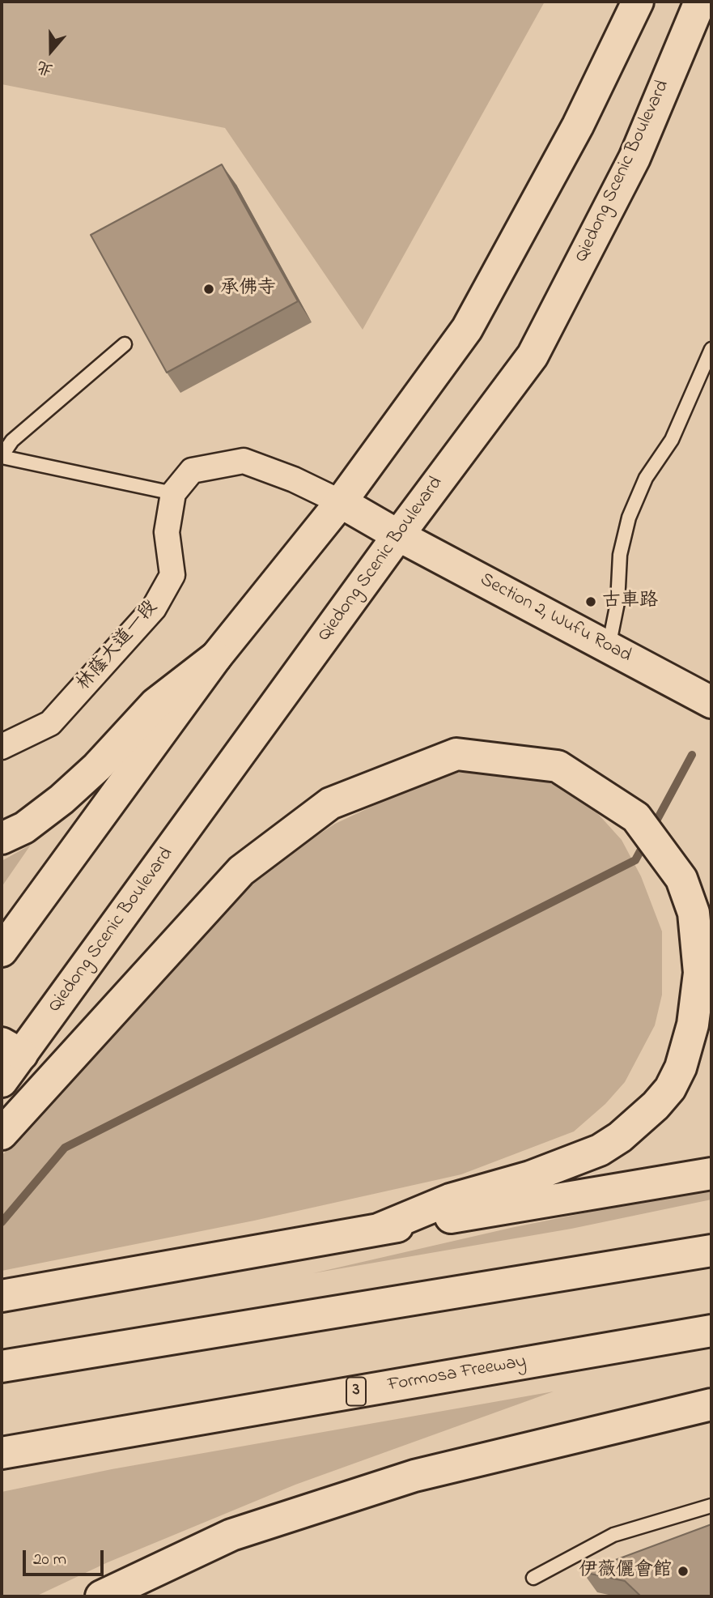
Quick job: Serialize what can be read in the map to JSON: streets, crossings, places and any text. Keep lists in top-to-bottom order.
{
  "streets": {
    "main road": [
      "Qiedong Scenic Boulevard",
      "Section 2, Wufu Road",
      "Formosa Freeway",
      "3"
    ],
    "street": ["林蔭大道一段"]
  },
  "crossings": [
    ["Qiedong Scenic Boulevard", "Section 2, Wufu Road"]
  ],
  "places": ["承佛寺", "古車路", "伊薇儷會館"],
  "scale_bar": "20 m",
  "north": "bottom"
}
